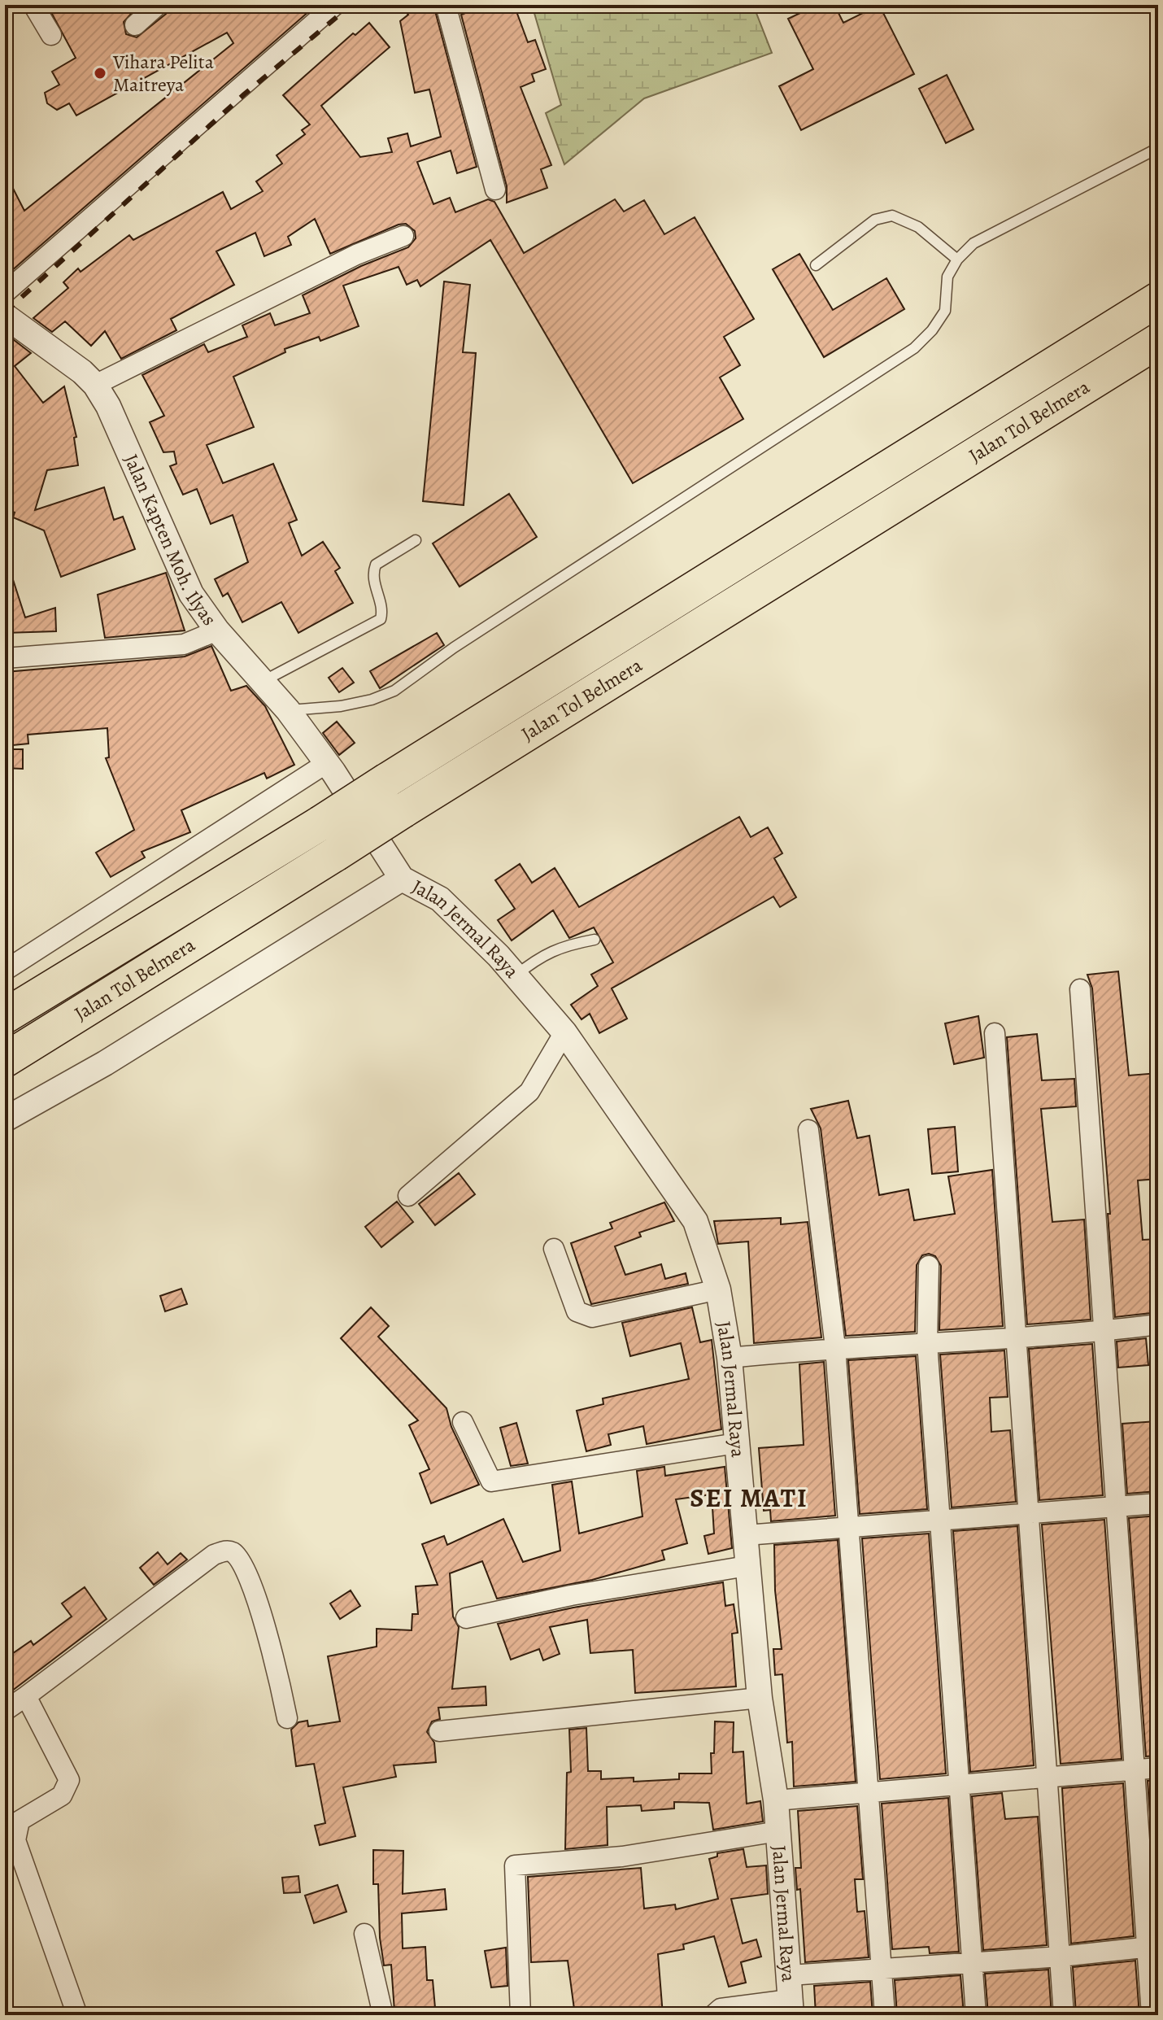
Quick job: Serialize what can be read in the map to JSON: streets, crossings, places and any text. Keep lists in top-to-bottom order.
{
  "streets": {
    "highway": ["Jalan Tol Belmera"],
    "street": ["Jalan Kapten Moh. Ilyas", "Jalan Jermal Raya"]
  },
  "crossings": [
    ["Jalan Kapten Moh. Ilyas", "Jalan Jermal Raya"]
  ],
  "districts": ["SEI MATI"],
  "places": ["Vihara Pelita Maitreya"]
}
